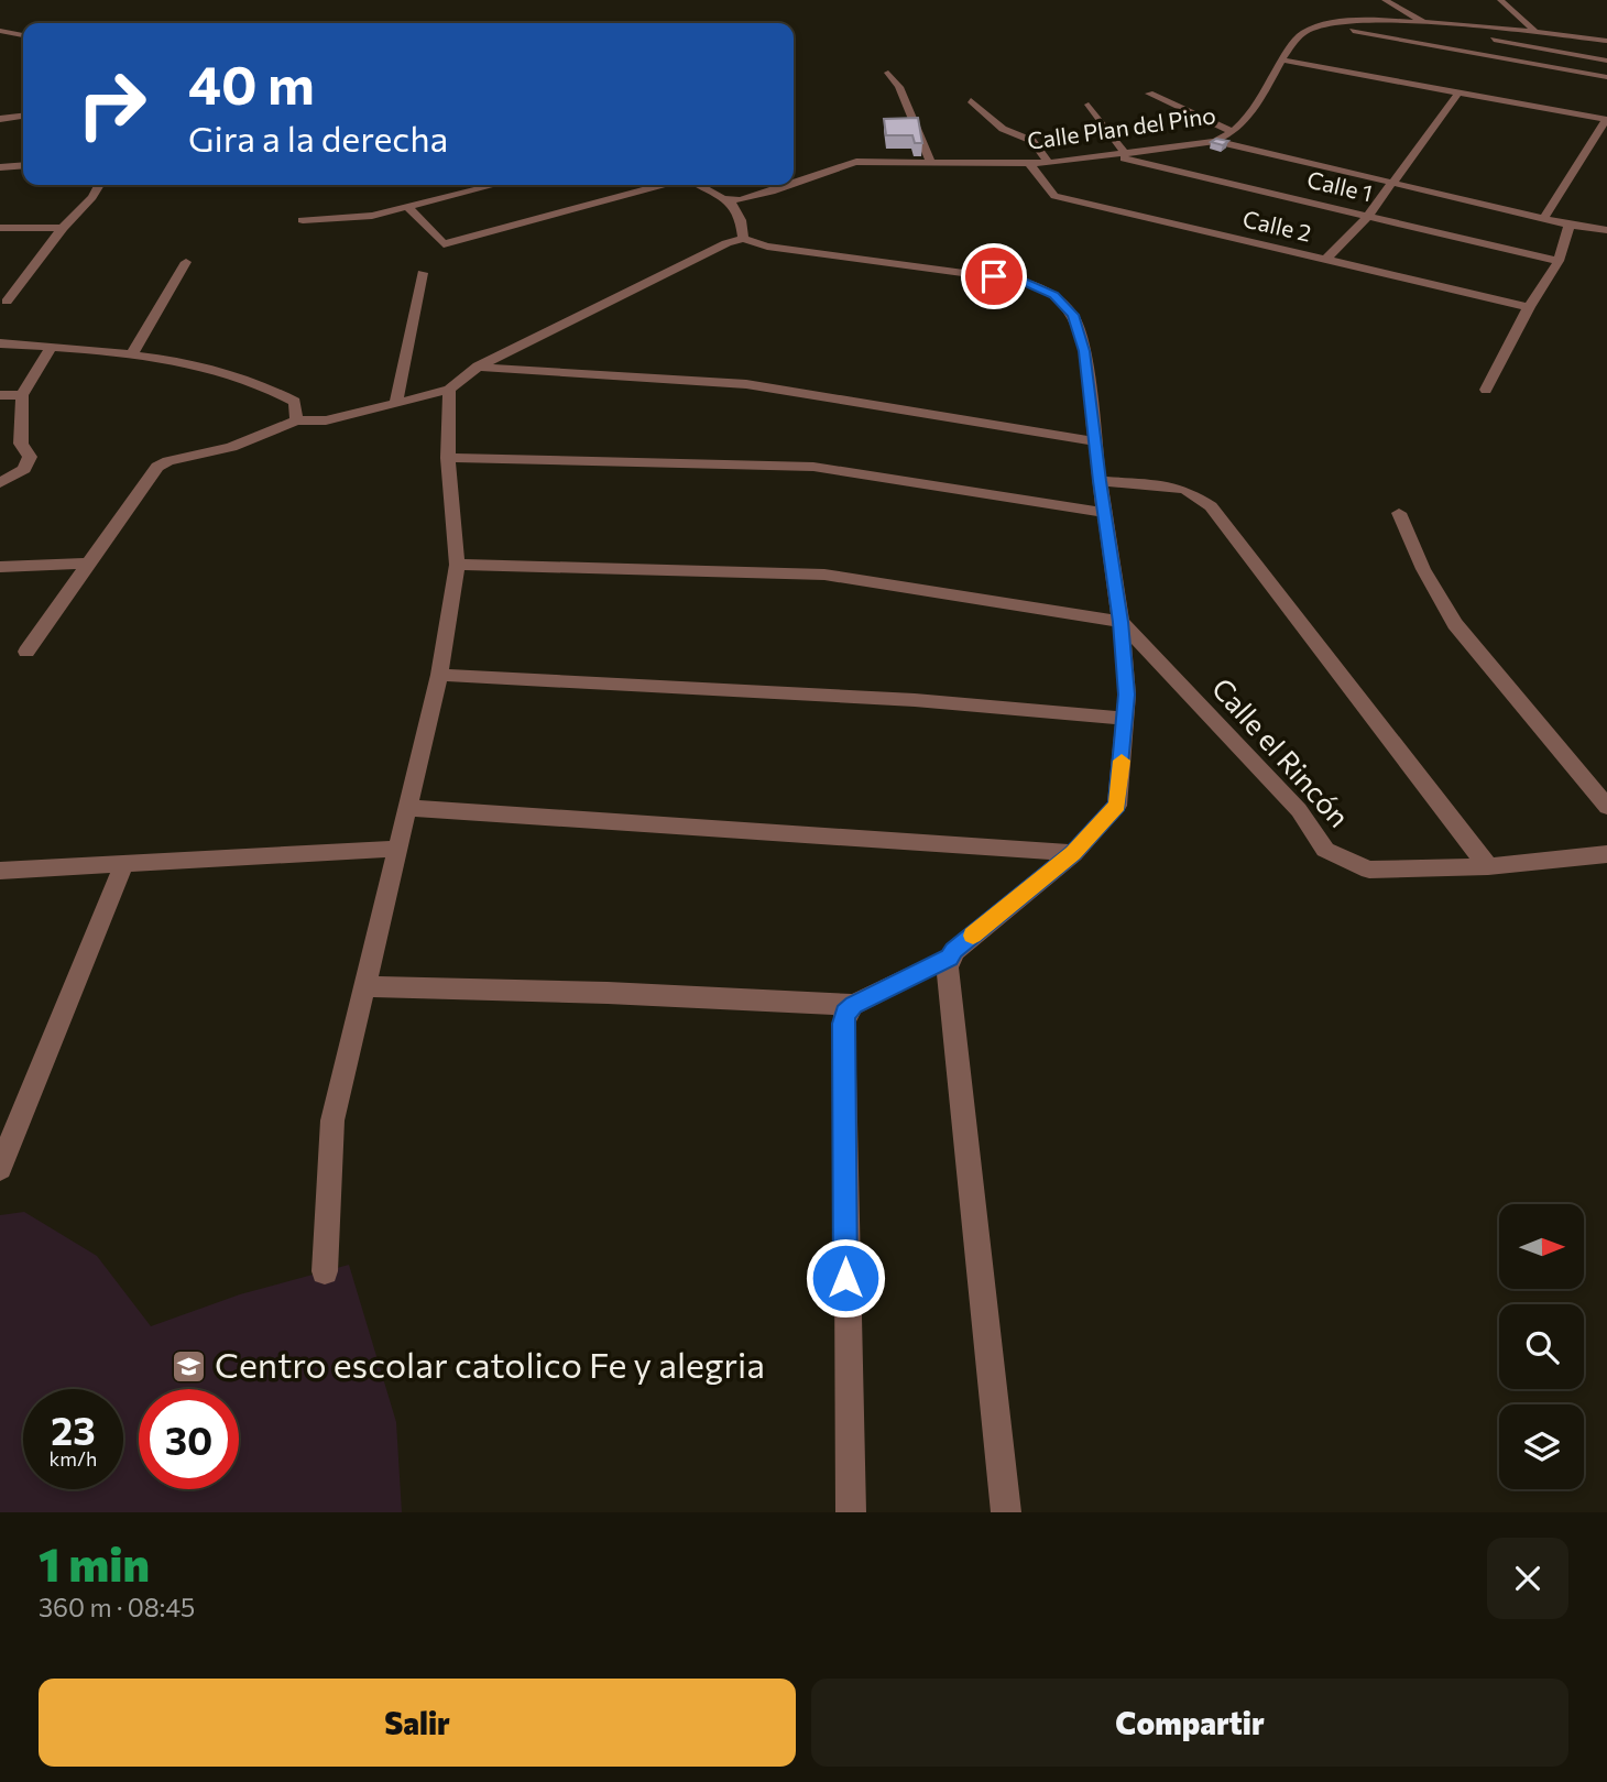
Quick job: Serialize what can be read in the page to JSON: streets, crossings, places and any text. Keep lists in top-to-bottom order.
{
  "streets": {
    "street": [
      "Calle Plan del Pino",
      "Calle 1",
      "Calle 2",
      "Calle el Rincón"
    ]
  },
  "crossings": [
    ["Calle Plan del Pino", "Calle 1"],
    ["Calle Plan del Pino", "Calle 2"]
  ],
  "places": {
    "school or university": ["Centro escolar catolico Fe y alegria"]
  },
  "north": "right",
  "page": {
    "turn": ["40 m", "Gira a la derecha"],
    "speed": "23 km/h",
    "limit": "30",
    "heading": ["1 min", "360 m · 08:45"],
    "buttons": ["Salir", "Compartir"]
  }
}
